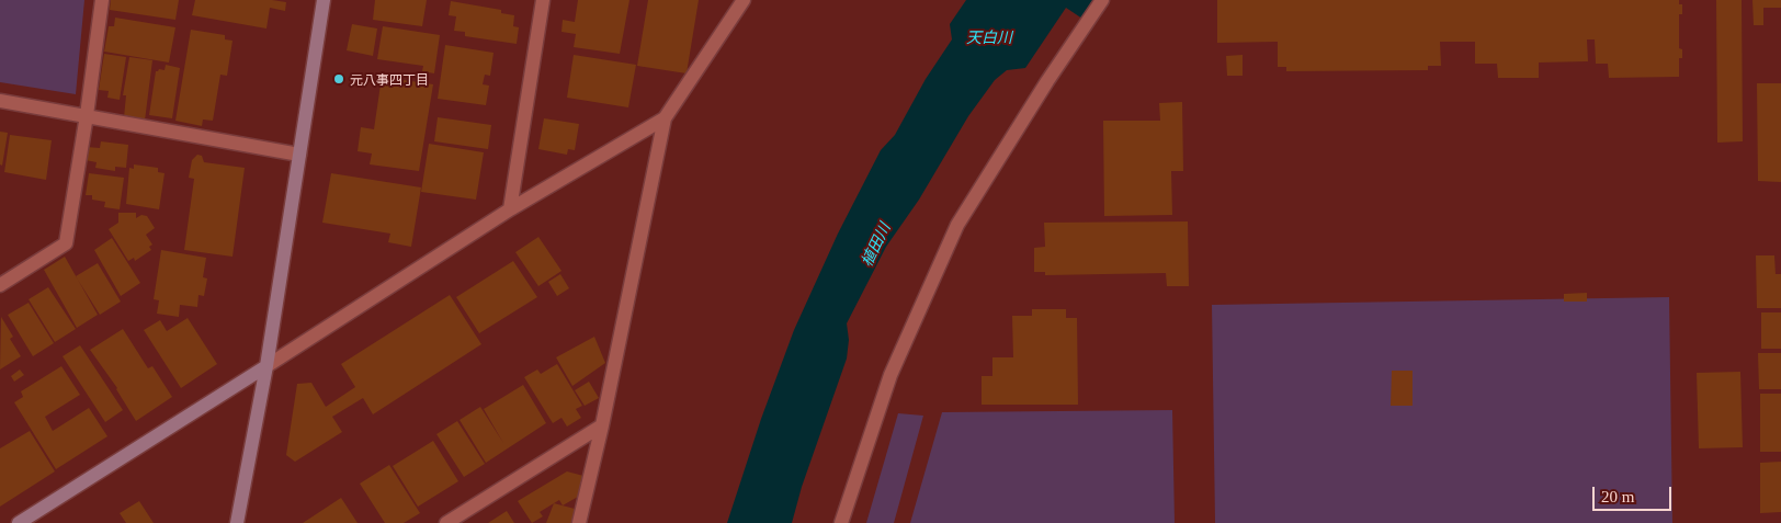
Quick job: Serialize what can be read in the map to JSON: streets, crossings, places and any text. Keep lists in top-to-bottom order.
{
  "water": ["天白川", "植田川"],
  "places": ["元八事四丁目"],
  "scale_bar": "20 m"
}
